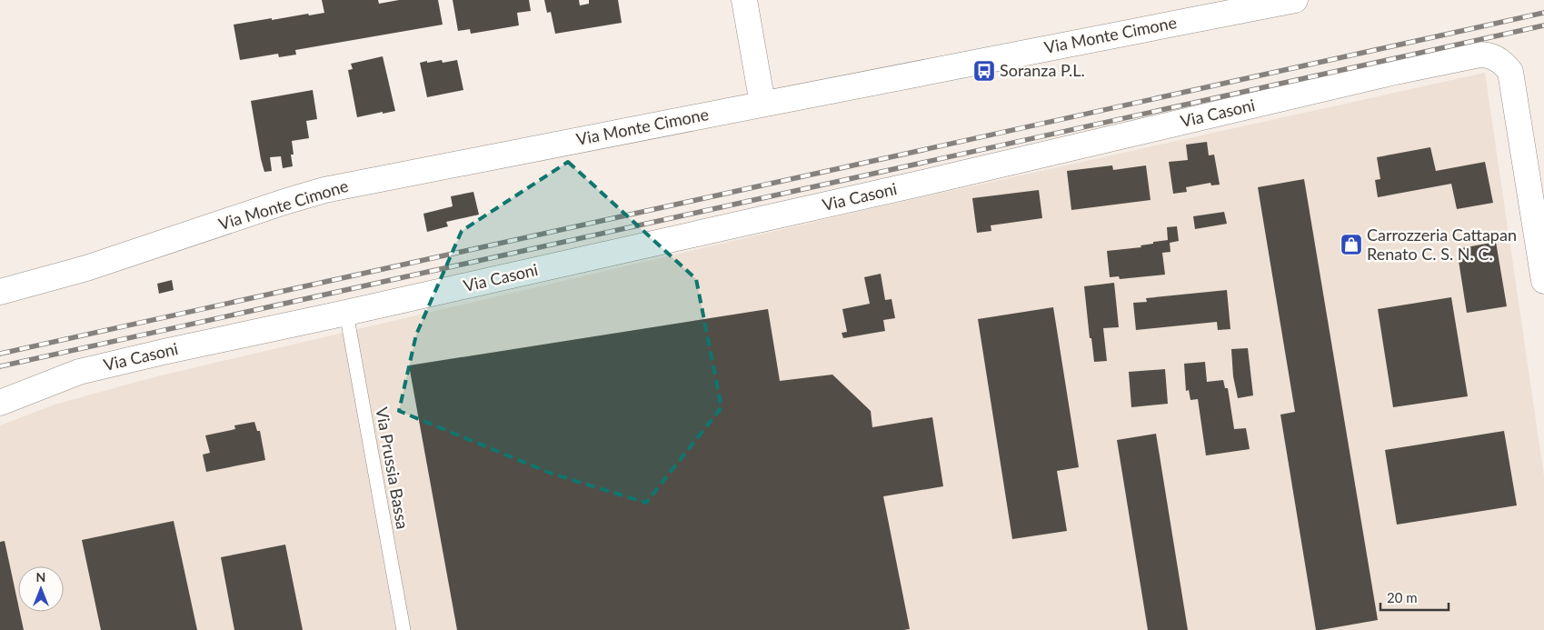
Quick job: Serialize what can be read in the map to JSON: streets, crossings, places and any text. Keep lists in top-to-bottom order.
{
  "streets": {
    "street": ["Via Monte Cimone", "Via Casoni"],
    "lane": ["Via Prussia Bassa"]
  },
  "crossings": [
    ["Via Casoni", "Via Prussia Bassa"]
  ],
  "places": {
    "bus stop": ["Soranza P.L."],
    "shop": ["Carrozzeria Cattapan Renato C. S. N. C."]
  },
  "scale_bar": "20 m",
  "north": "top"
}
